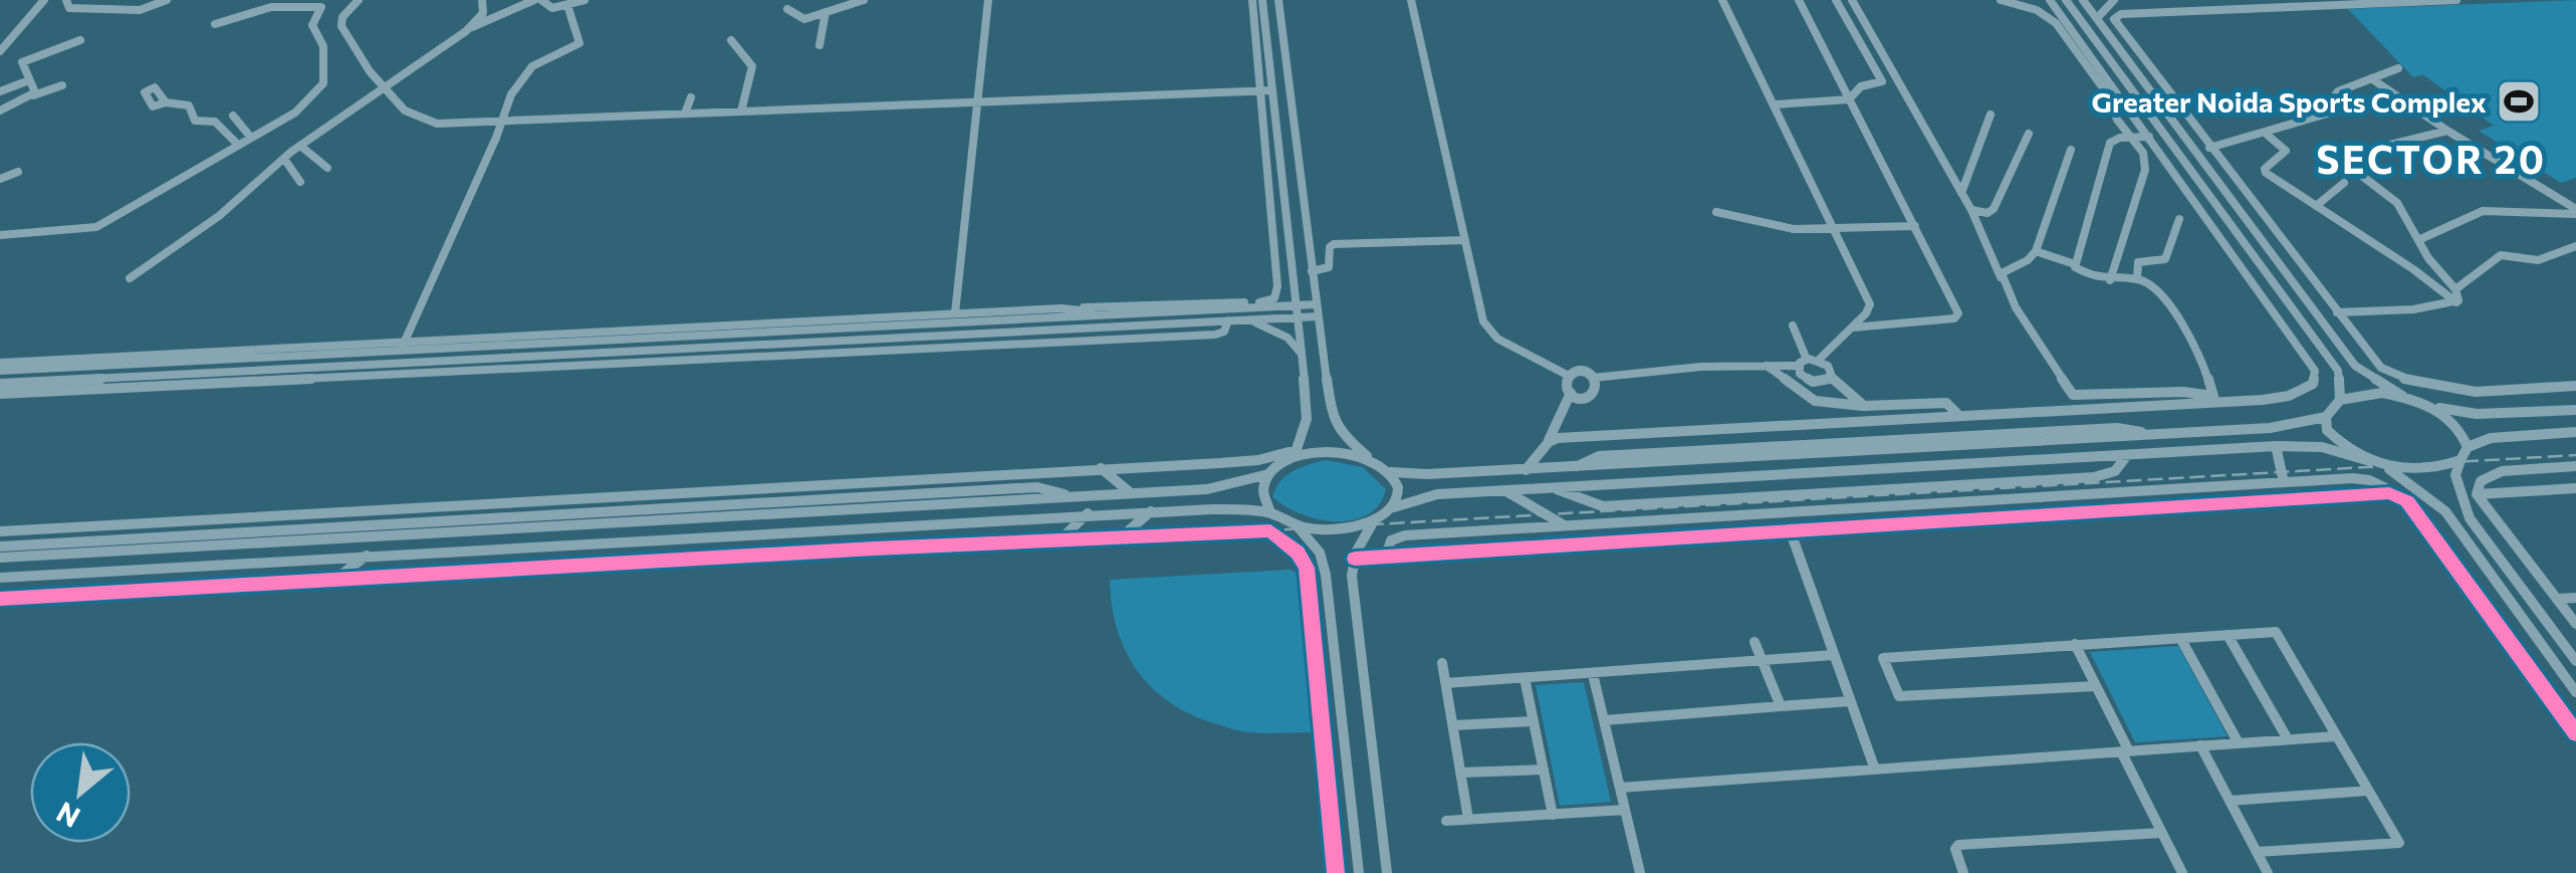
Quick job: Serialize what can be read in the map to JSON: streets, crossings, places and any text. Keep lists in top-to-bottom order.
{
  "districts": ["SECTOR 20"],
  "places": {
    "sports": ["Greater Noida Sports Complex"]
  },
  "north": "bottom left"
}
